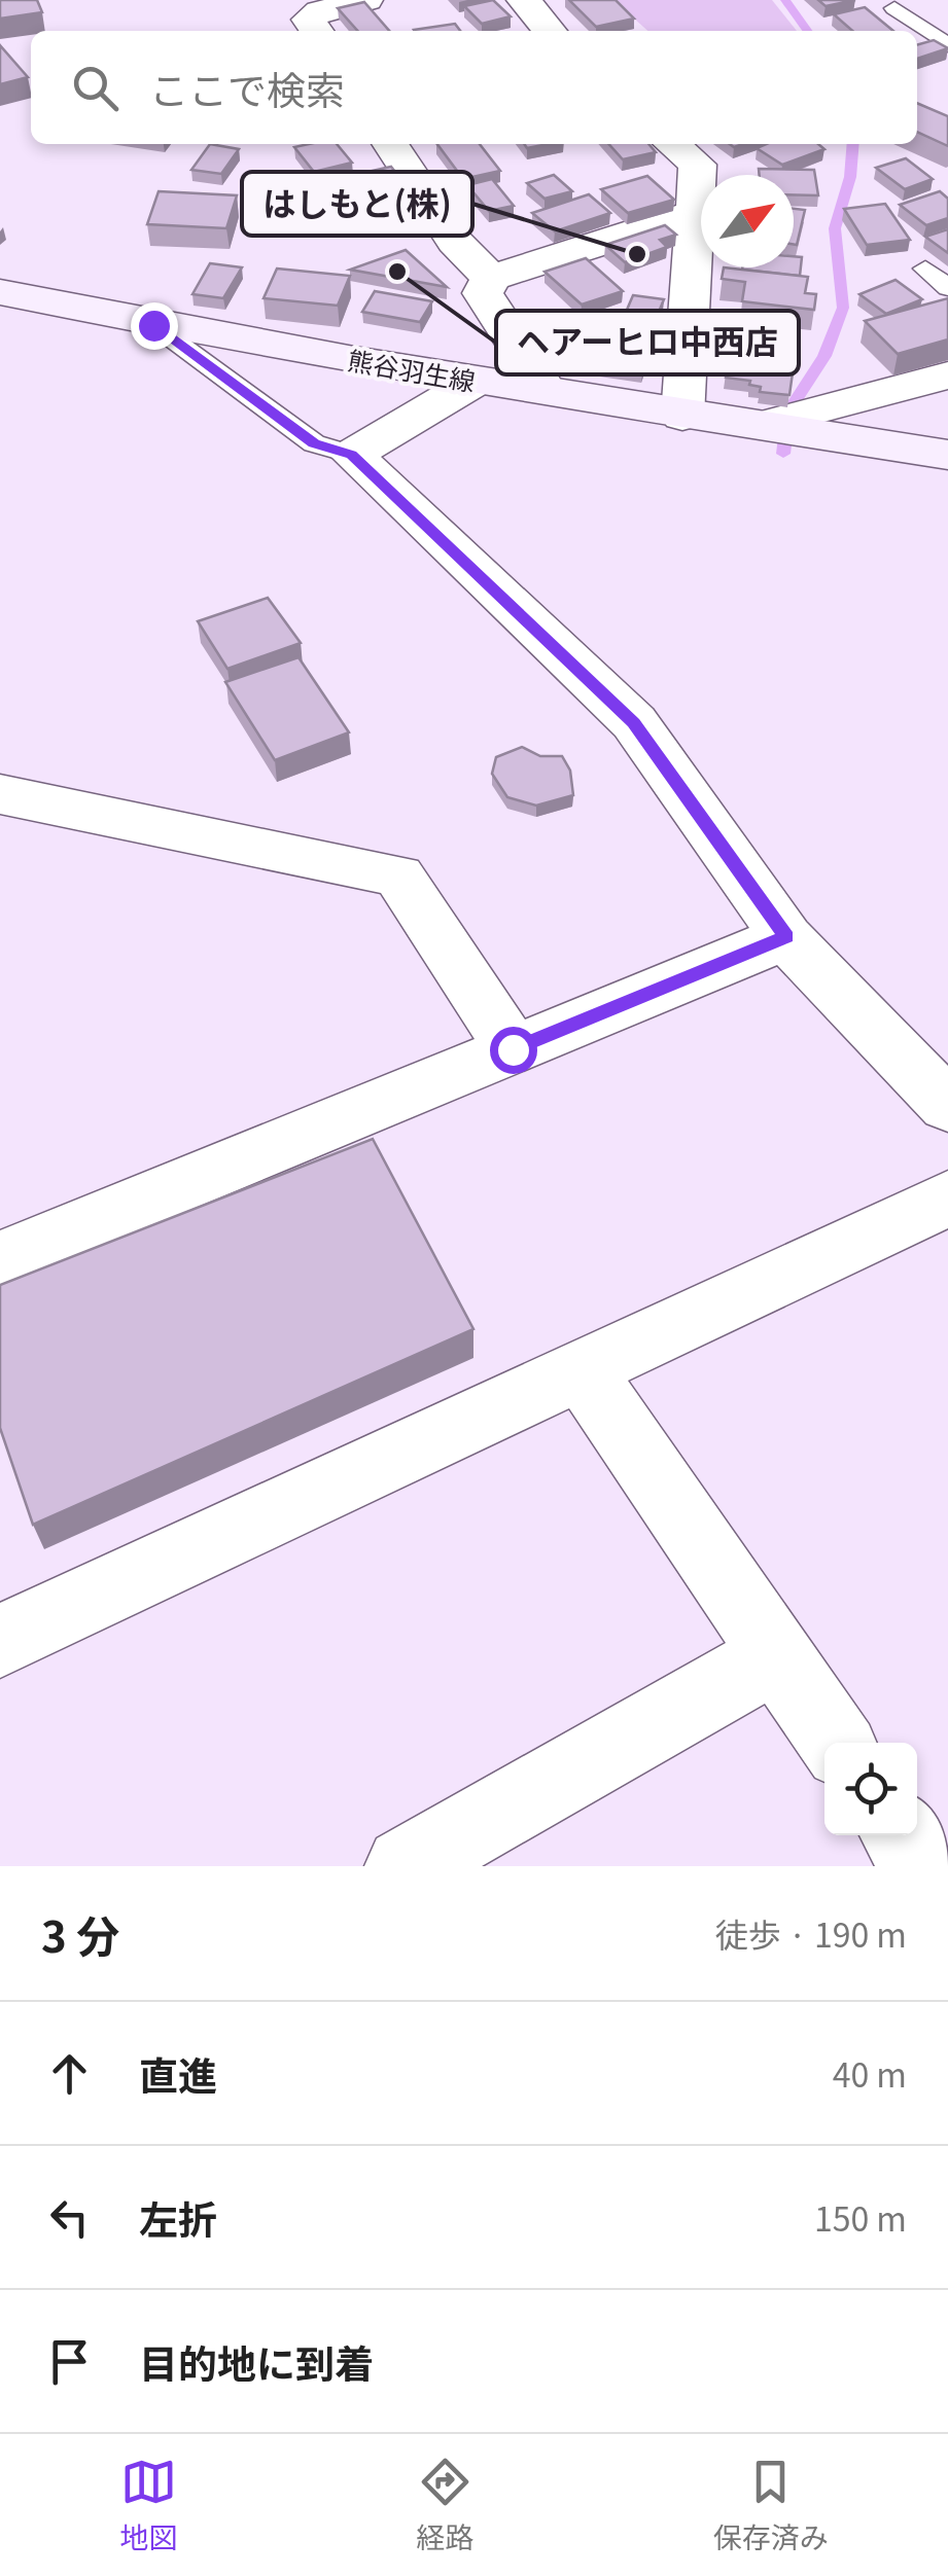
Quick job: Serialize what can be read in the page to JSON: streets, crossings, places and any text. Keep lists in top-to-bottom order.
{
  "streets": {
    "main road": ["熊谷羽生線"]
  },
  "places": ["はしもと(株)", "ヘアーヒロ中西店"],
  "north": "top right",
  "page": {
    "search": "ここで検索",
    "heading": ["3 分", "徒歩 · 190 m"],
    "list": [
      ["直進", "40 m"],
      ["左折", "150 m"],
      "目的地に到着"
    ],
    "nav": ["地図", "経路", "保存済み"]
  }
}
